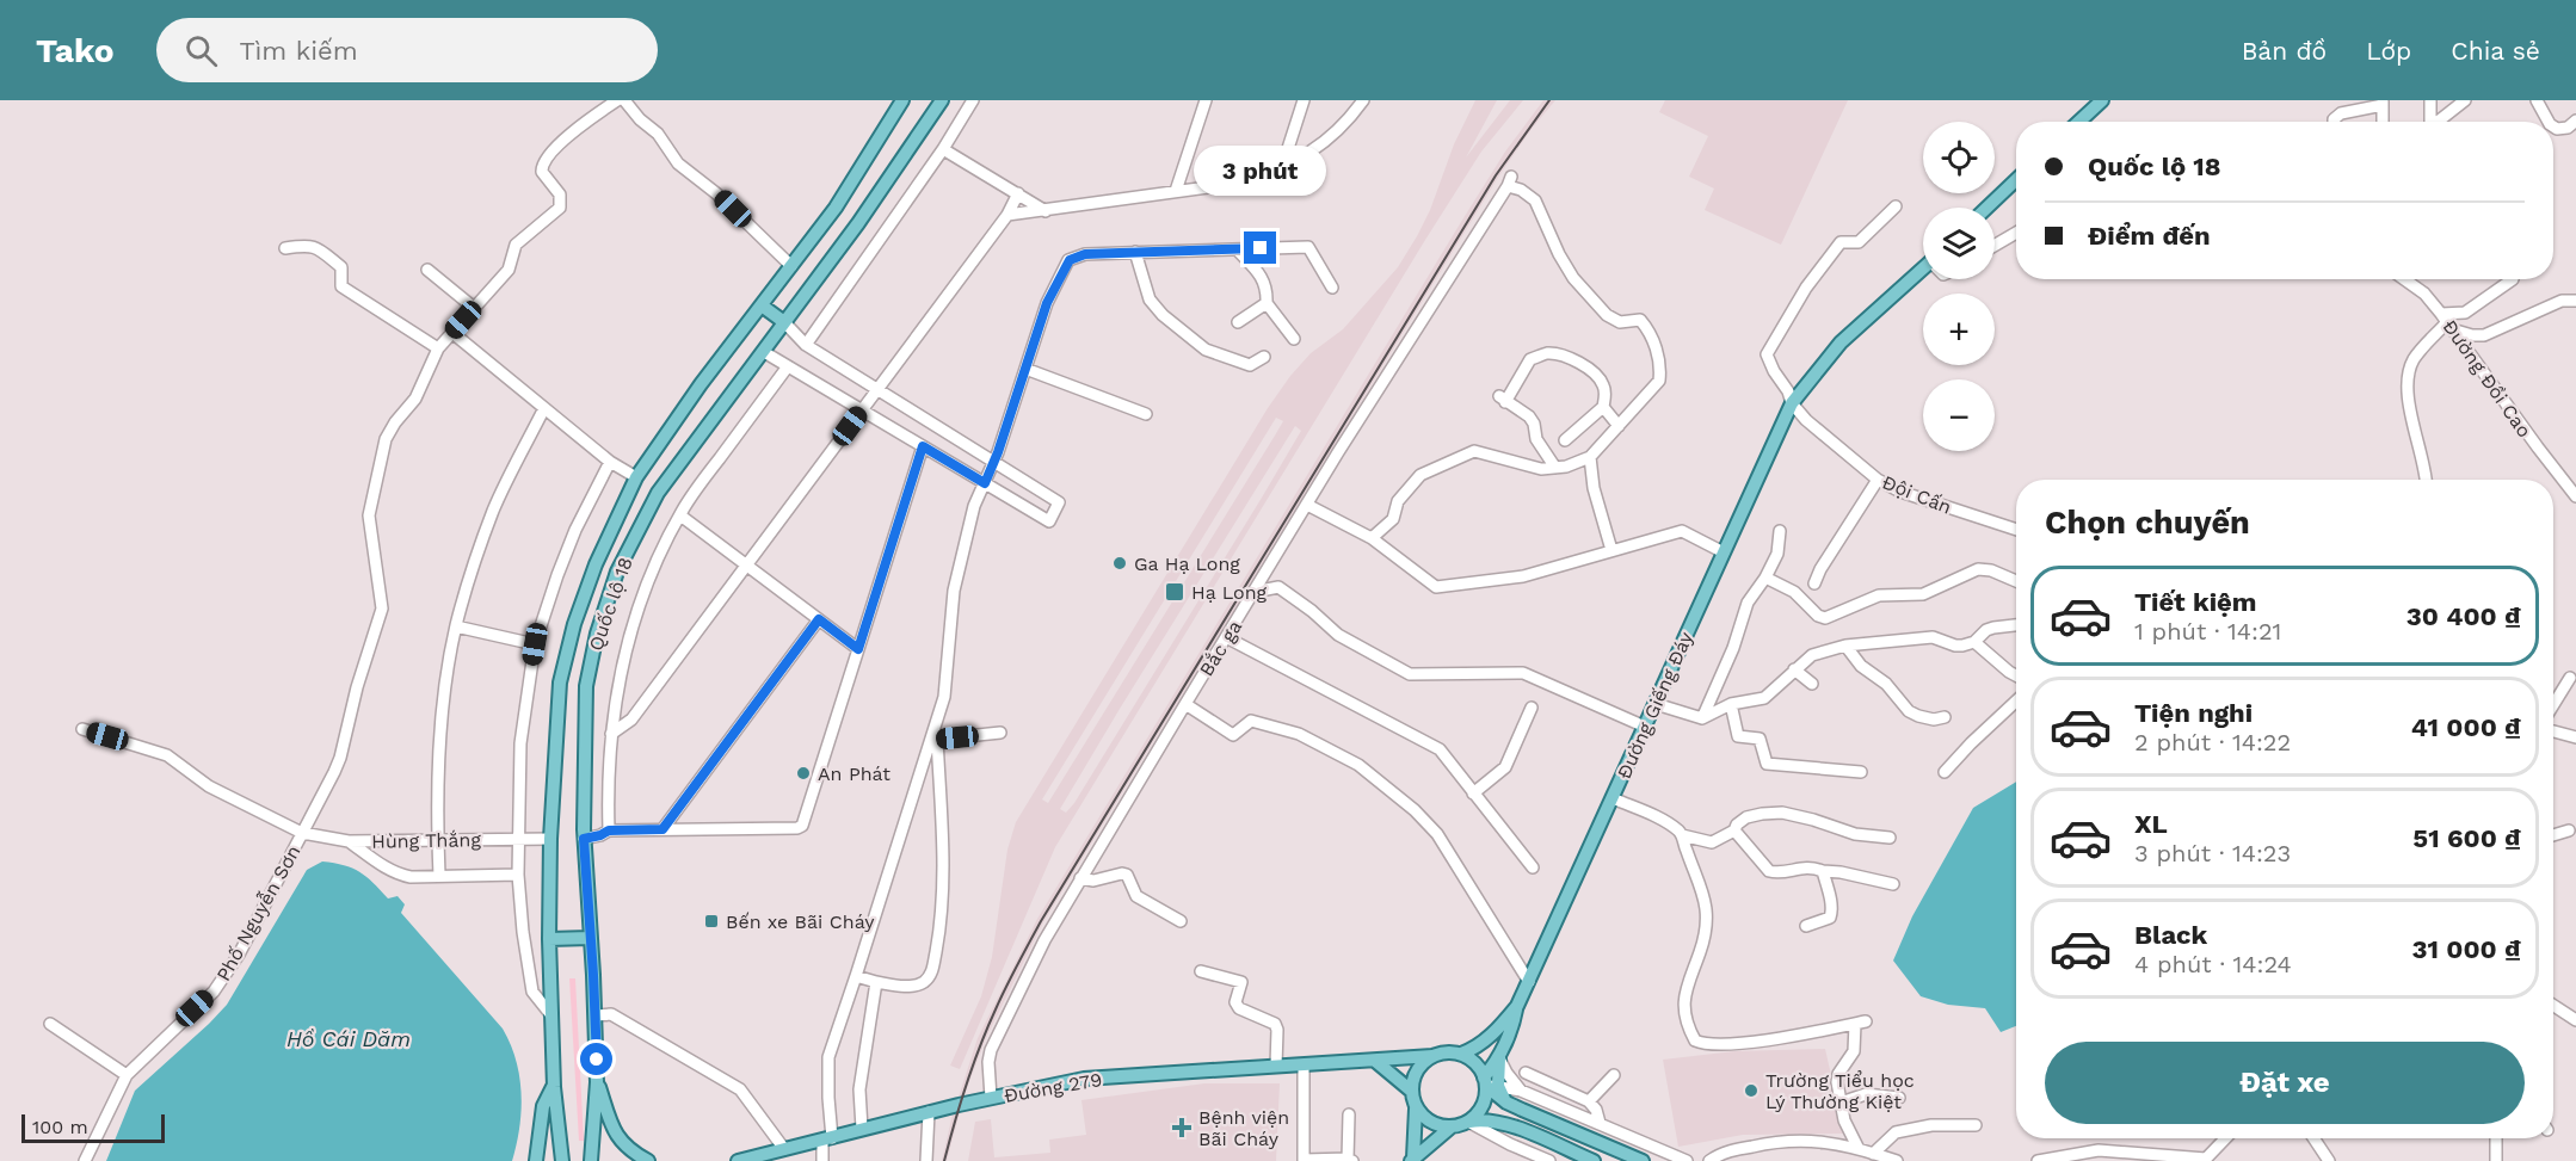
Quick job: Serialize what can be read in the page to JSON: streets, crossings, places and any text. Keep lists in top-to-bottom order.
{
  "streets": {
    "main road": ["Quốc lộ 18", "Đường Giếng Đáy", "Đường 279"],
    "street": [
      "Đường Đồi Cao",
      "Đội Cấn",
      "Bắc ga",
      "Hùng Thắng",
      "Phố Nguyễn Sơn"
    ]
  },
  "crossings": [
    ["Đội Cấn", "Đường Giếng Đáy"],
    ["Quốc lộ 18", "Hùng Thắng"],
    ["Bắc ga", "Đường 279"],
    ["Đường Giếng Đáy", "Đường 279"],
    ["Hùng Thắng", "Phố Nguyễn Sơn"]
  ],
  "water": ["Hồ Cái Dăm"],
  "places": {
    "other": ["Ga Hạ Long", "An Phát", "Trường Tiểu học Lý Thường Kiệt"],
    "transit": ["Hạ Long", "Bến xe Bãi Cháy"],
    "health": ["Bệnh viện Bãi Cháy"]
  },
  "scale_bar": "100 m",
  "page": {
    "header": "Tako",
    "search": "Tìm kiếm",
    "nav": ["Bản đồ", "Lớp", "Chia sẻ"],
    "map_buttons": ["+", "−"],
    "banner": ["Quốc lộ 18", "Điểm đến"],
    "bubble": "3 phút",
    "heading": "Chọn chuyến",
    "list": [
      {
        "name": "Tiết kiệm",
        "note": "1 phút · 14:21",
        "value": "30 400 ₫"
      },
      {
        "name": "Tiện nghi",
        "note": "2 phút · 14:22",
        "value": "41 000 ₫"
      },
      {
        "name": "XL",
        "note": "3 phút · 14:23",
        "value": "51 600 ₫"
      },
      {
        "name": "Black",
        "note": "4 phút · 14:24",
        "value": "31 000 ₫"
      }
    ],
    "buttons": "Đặt xe",
    "scale": "100 m"
  }
}
